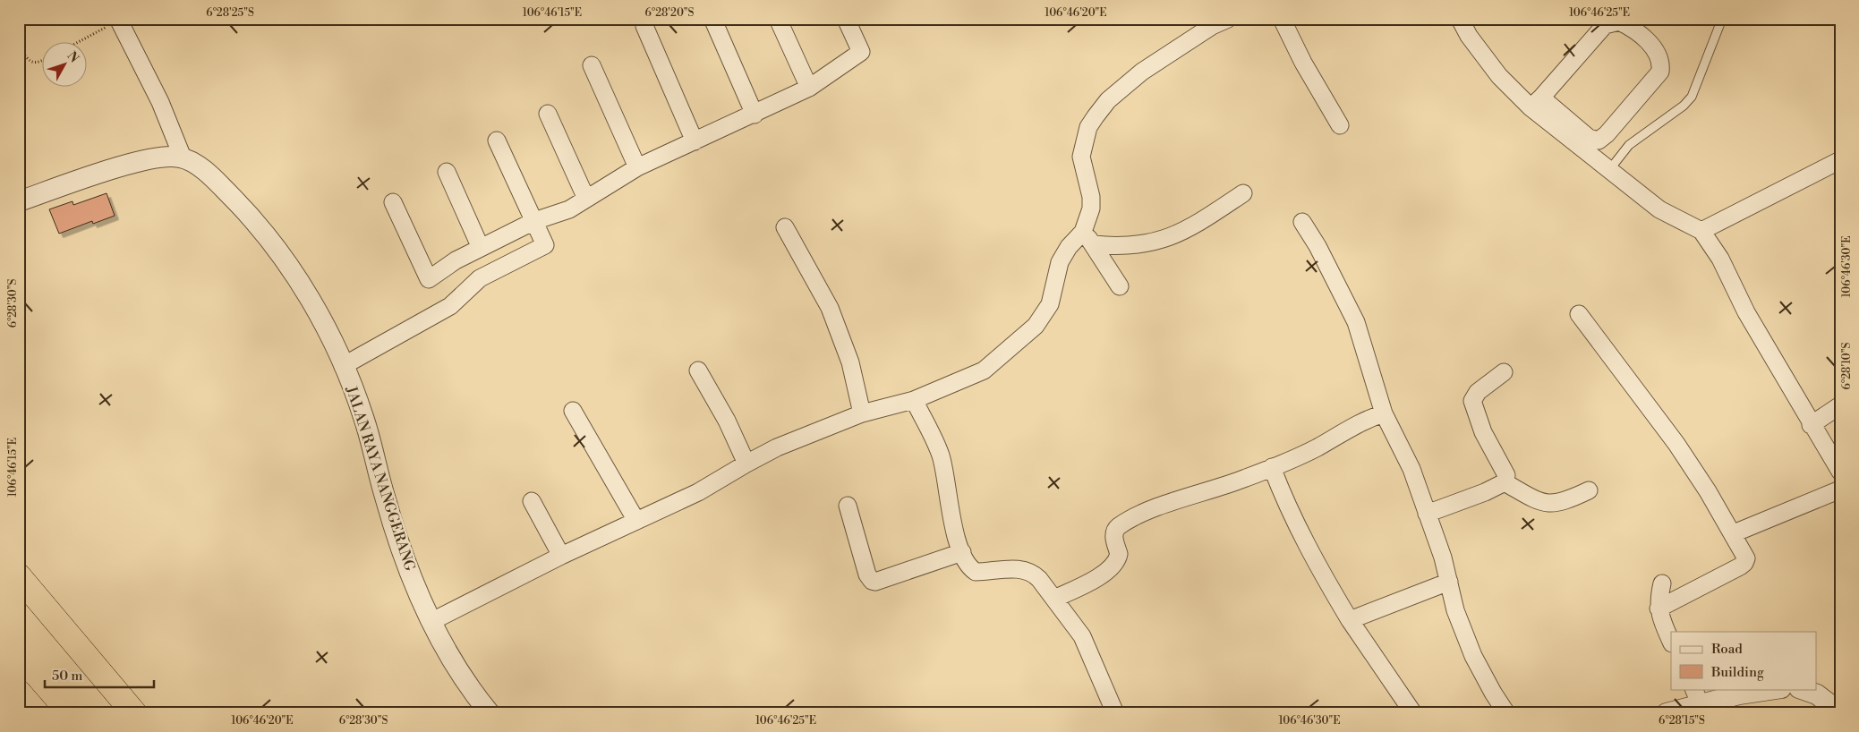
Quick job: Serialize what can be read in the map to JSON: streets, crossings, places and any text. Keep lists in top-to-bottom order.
{
  "streets": {
    "street": ["JALAN RAYA NANGGERANG"]
  },
  "legend": ["Road", "Building"],
  "scale_bar": "50 m",
  "north": "top right",
  "coordinates": [
    "6°28'25\"S",
    "106°46'15\"E",
    "6°28'20\"S",
    "106°46'20\"E",
    "106°46'25\"E",
    "106°46'30\"E",
    "6°28'30\"S",
    "6°28'10\"S",
    "6°28'15\"S"
  ]
}
